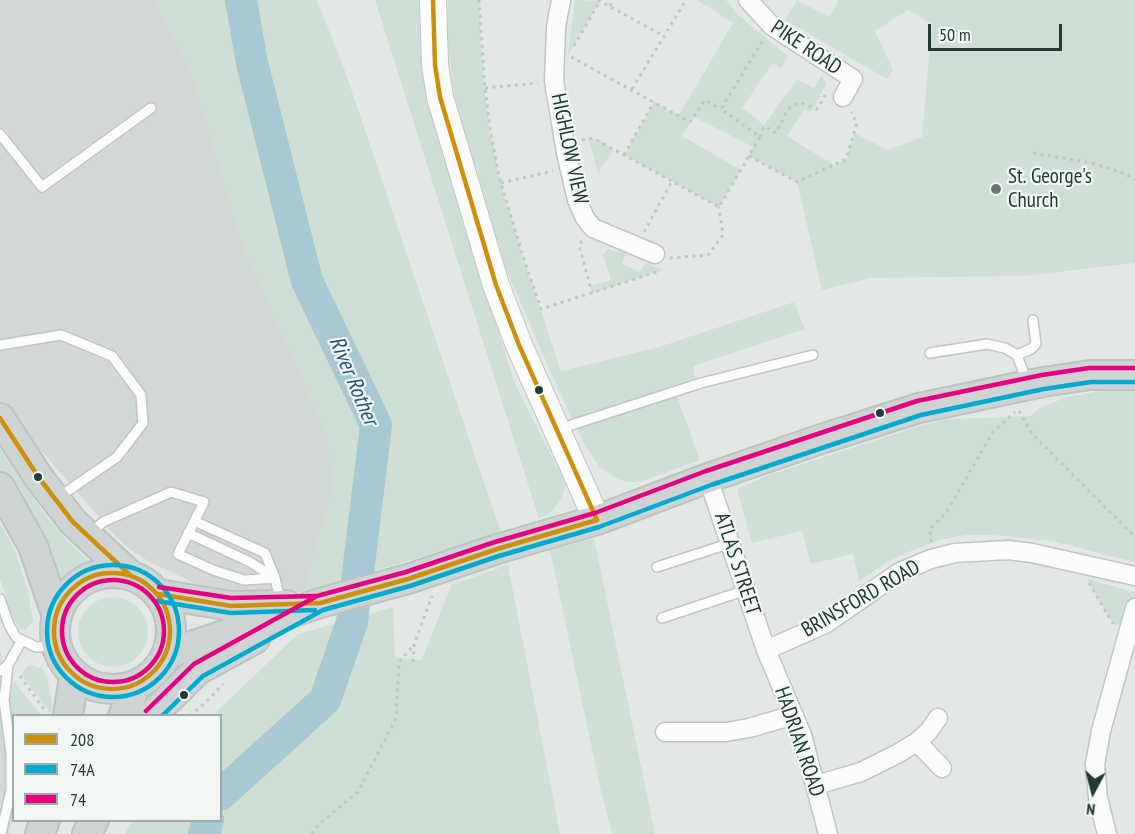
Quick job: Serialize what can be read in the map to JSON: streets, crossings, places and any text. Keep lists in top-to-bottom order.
{
  "streets": {
    "street": [
      "PIKE ROAD",
      "HIGHLOW VIEW",
      "ATLAS STREET",
      "BRINSFORD ROAD",
      "HADRIAN ROAD"
    ]
  },
  "crossings": [
    ["ATLAS STREET", "BRINSFORD ROAD"],
    ["ATLAS STREET", "HADRIAN ROAD"],
    ["BRINSFORD ROAD", "HADRIAN ROAD"]
  ],
  "water": ["River Rother"],
  "places": ["St. George's Church"],
  "lines": ["transit line 208", "transit line 74", "transit line 74A"],
  "legend": ["208", "74A", "74"],
  "scale_bar": "50 m",
  "north": "bottom"
}
